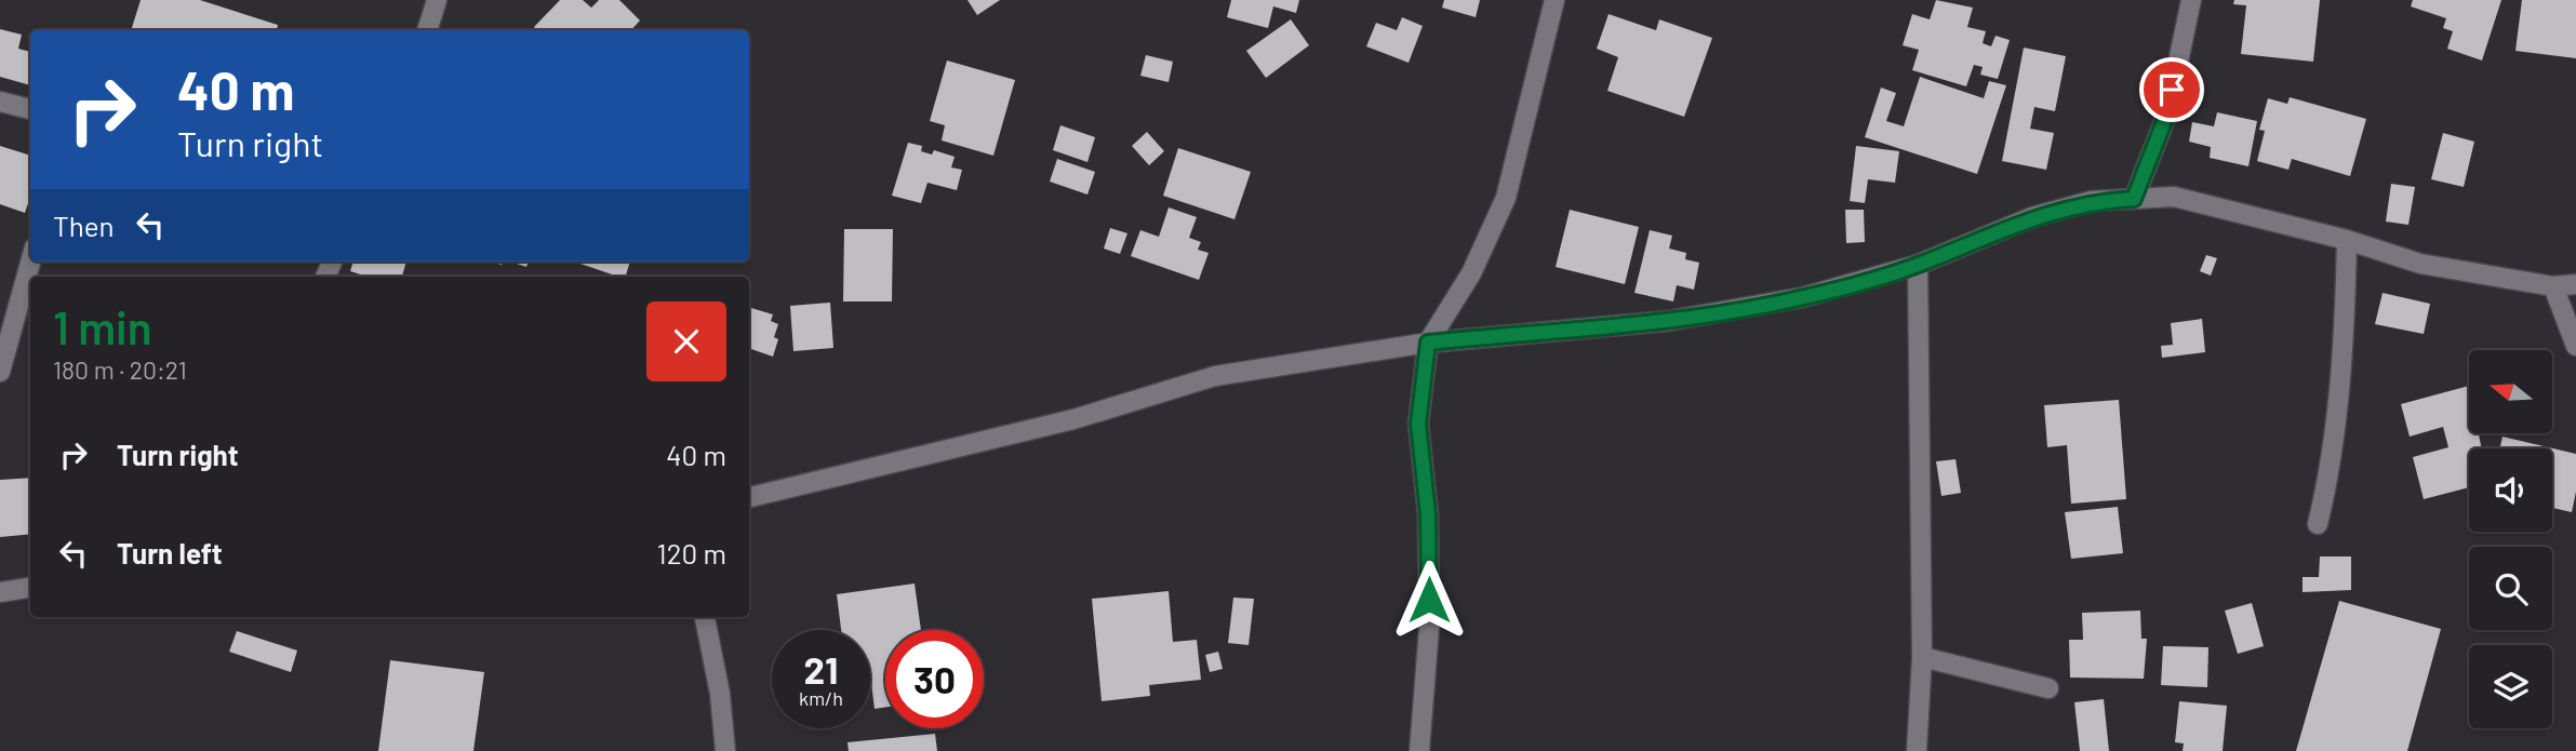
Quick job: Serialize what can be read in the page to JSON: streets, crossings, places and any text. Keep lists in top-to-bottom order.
{
  "north": "left",
  "page": {
    "turn": ["40 m", "Turn right"],
    "then": "Then",
    "heading": ["1 min", "180 m · 20:21"],
    "list": [
      {
        "name": "Turn right",
        "value": "40 m"
      },
      {
        "name": "Turn left",
        "value": "120 m"
      }
    ],
    "speed": "21 km/h",
    "limit": "30"
  }
}
